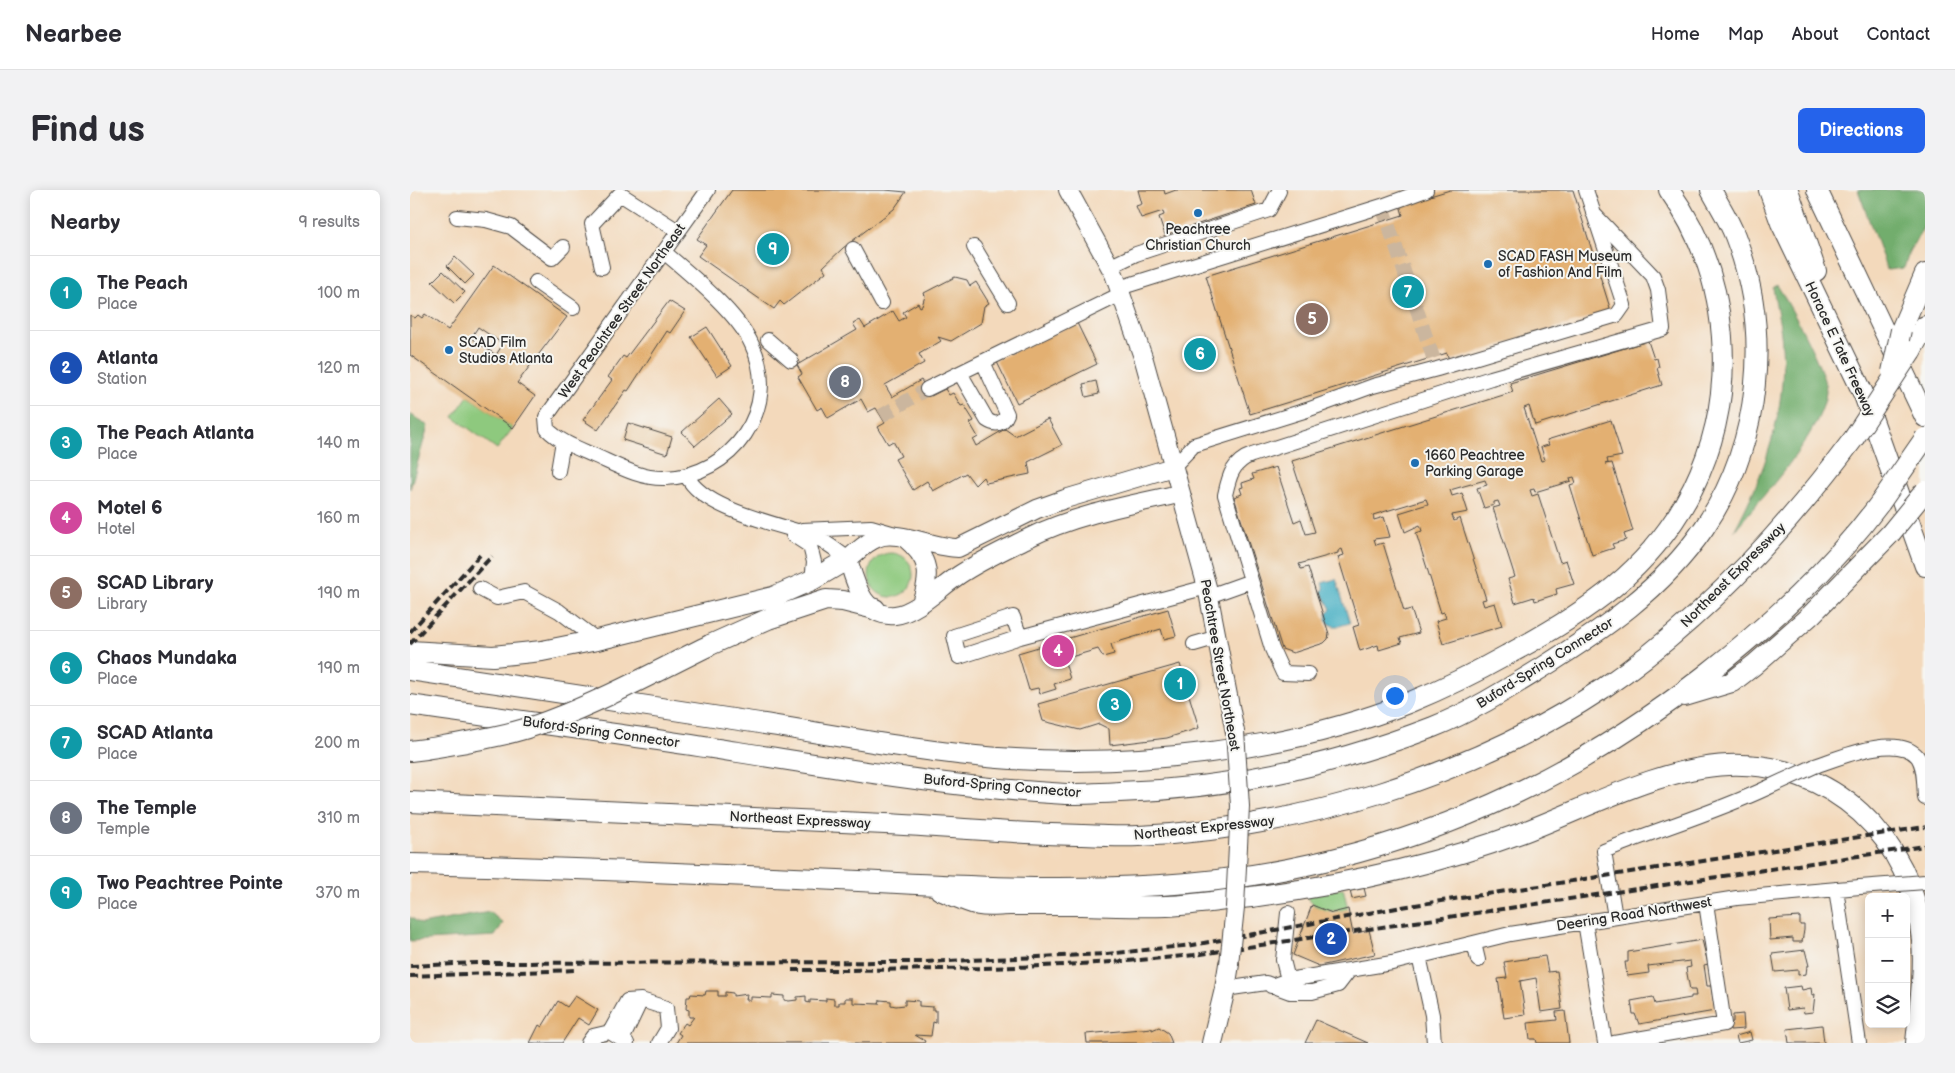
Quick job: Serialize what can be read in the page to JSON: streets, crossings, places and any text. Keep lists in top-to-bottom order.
{
  "streets": {
    "highway": [
      "Horace E Tate Freeway",
      "Northeast Expressway",
      "Buford-Spring Connector",
      "Peachtree Street Northeast"
    ],
    "street": ["West Peachtree Street Northeast", "Deering Road Northwest"]
  },
  "crossings": [
    ["Peachtree Street Northeast", "Deering Road Northwest"]
  ],
  "places": [
    "Peachtree Christian Church",
    "SCAD FASH Museum of Fashion And Film",
    "SCAD Film Studios Atlanta",
    "1660 Peachtree Parking Garage"
  ],
  "page": {
    "header": "Nearbee",
    "nav": [
      "Home",
      "Map",
      "About",
      "Contact"
    ],
    "buttons": "Directions",
    "title": "Find us",
    "heading": ["Nearby", "9 results"],
    "pins": [
      "9",
      "7",
      "5",
      "6",
      "8",
      "4",
      "1",
      "3",
      "2"
    ],
    "list": [
      {
        "mark": "1",
        "name": "The Peach",
        "note": "Place",
        "value": "100 m"
      },
      {
        "mark": "2",
        "name": "Atlanta",
        "note": "Station",
        "value": "120 m"
      },
      {
        "mark": "3",
        "name": "The Peach Atlanta",
        "note": "Place",
        "value": "140 m"
      },
      {
        "mark": "4",
        "name": "Motel 6",
        "note": "Hotel",
        "value": "160 m"
      },
      {
        "mark": "5",
        "name": "SCAD Library",
        "note": "Library",
        "value": "190 m"
      },
      {
        "mark": "6",
        "name": "Chaos Mundaka",
        "note": "Place",
        "value": "190 m"
      },
      {
        "mark": "7",
        "name": "SCAD Atlanta",
        "note": "Place",
        "value": "200 m"
      },
      {
        "mark": "8",
        "name": "The Temple",
        "note": "Temple",
        "value": "310 m"
      },
      {
        "mark": "9",
        "name": "Two Peachtree Pointe",
        "note": "Place",
        "value": "370 m"
      }
    ],
    "map_buttons": ["+", "−"]
  }
}
